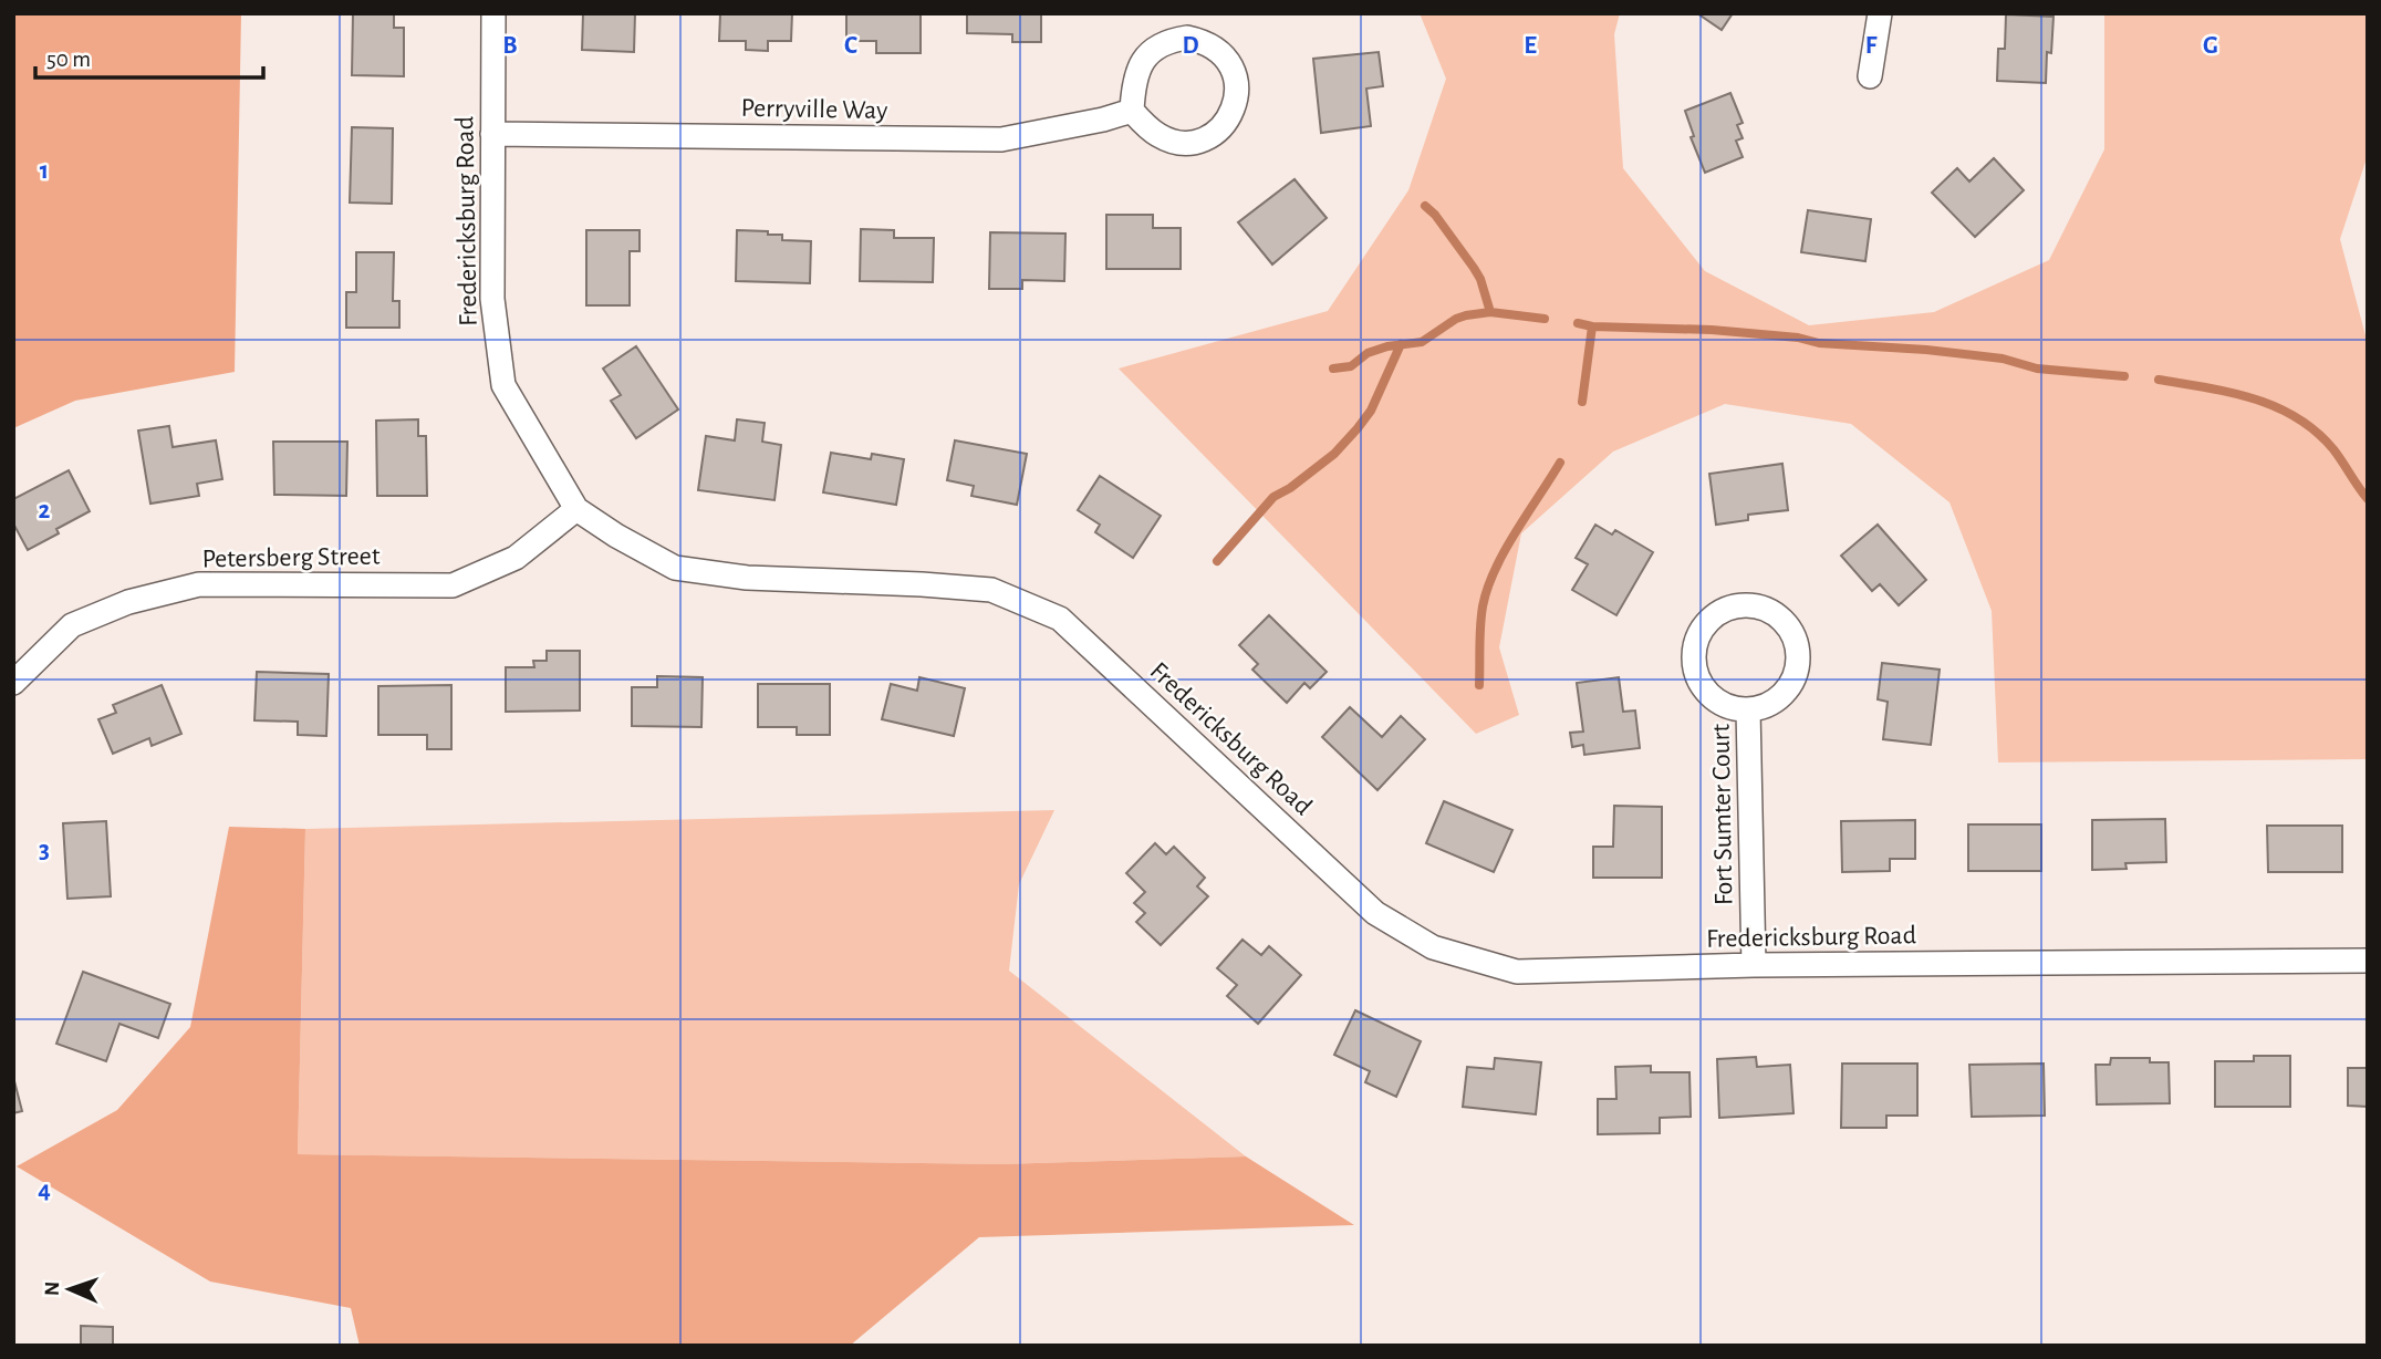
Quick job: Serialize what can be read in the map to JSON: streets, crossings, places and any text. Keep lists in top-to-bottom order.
{
  "streets": {
    "street": [
      "Perryville Way",
      "Fredericksburg Road",
      "Petersberg Street",
      "Fort Sumter Court"
    ]
  },
  "crossings": [
    ["Perryville Way", "Fredericksburg Road"],
    ["Fredericksburg Road", "Petersberg Street"],
    ["Fredericksburg Road", "Fort Sumter Court"]
  ],
  "scale_bar": "50 m",
  "north": "left",
  "grid": {
    "columns": [
      "B",
      "C",
      "D",
      "E",
      "F",
      "G"
    ],
    "rows": [
      "1",
      "2",
      "3",
      "4"
    ]
  }
}
